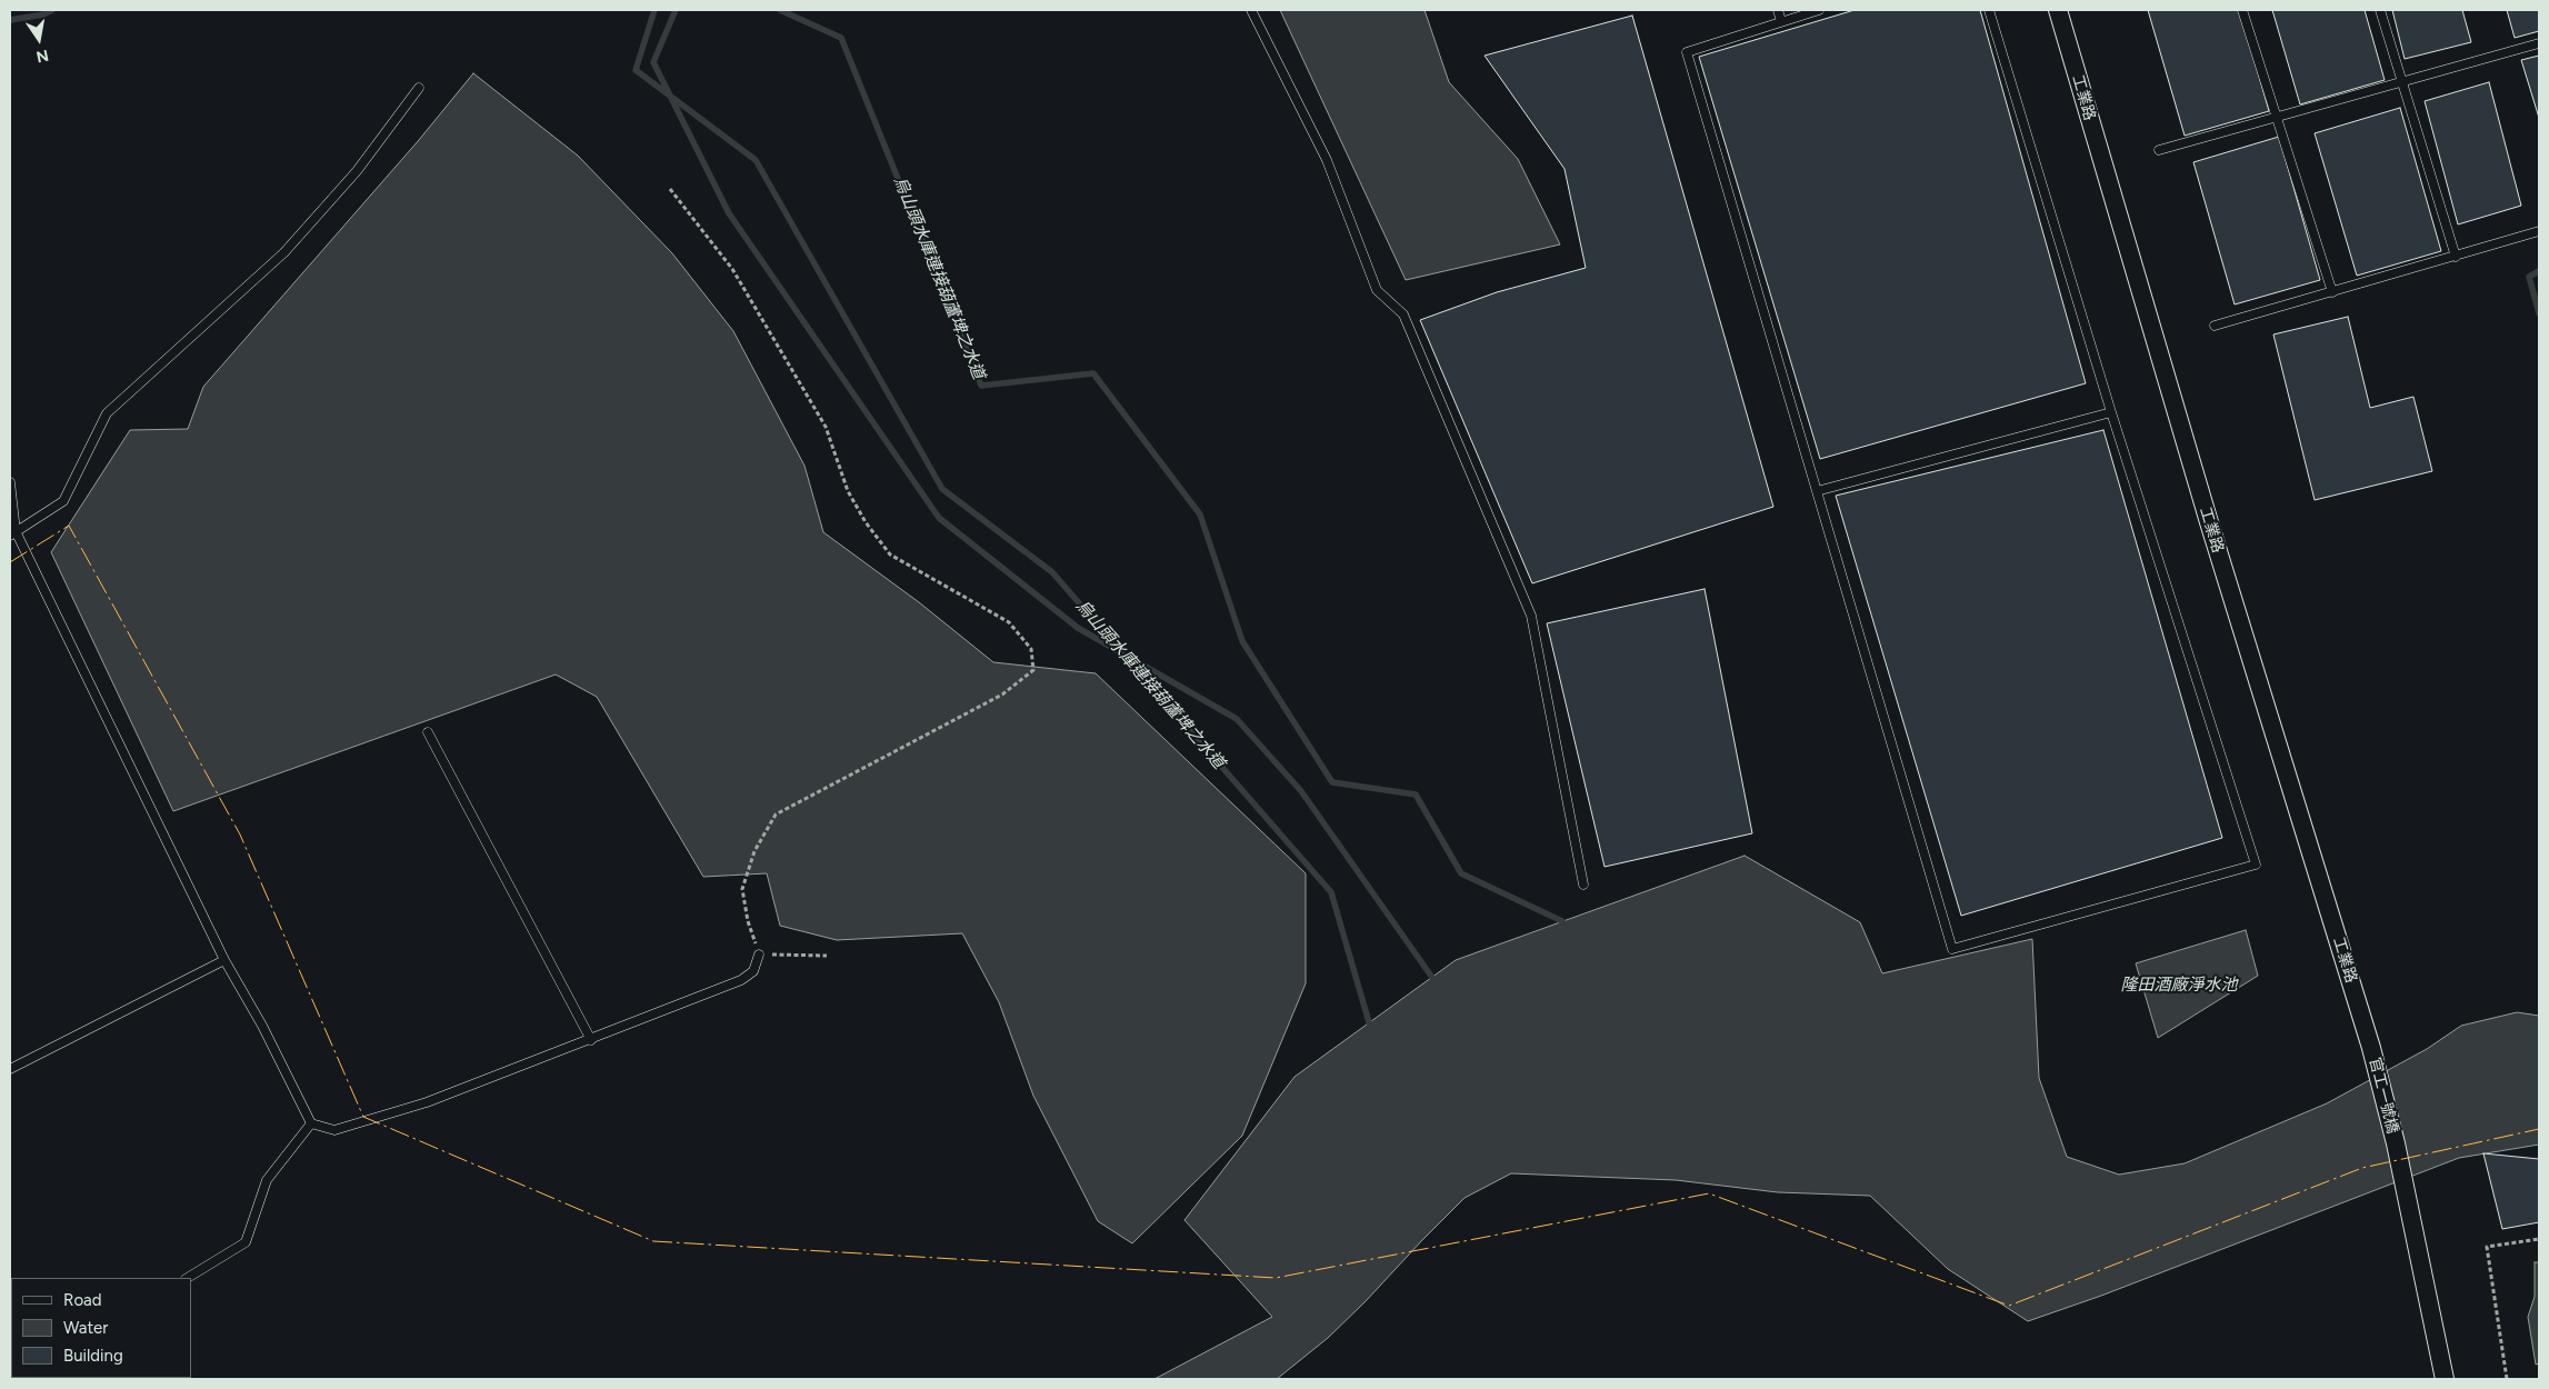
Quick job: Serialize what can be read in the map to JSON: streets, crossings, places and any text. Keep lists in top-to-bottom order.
{
  "streets": {
    "street": ["工業路", "官工一號橋"]
  },
  "crossings": [
    ["工業路", "官工一號橋"]
  ],
  "water": ["烏山頭水庫連接葫蘆埤之水道", "隆田酒廠淨水池"],
  "legend": ["Road", "Water", "Building"],
  "north": "bottom"
}
